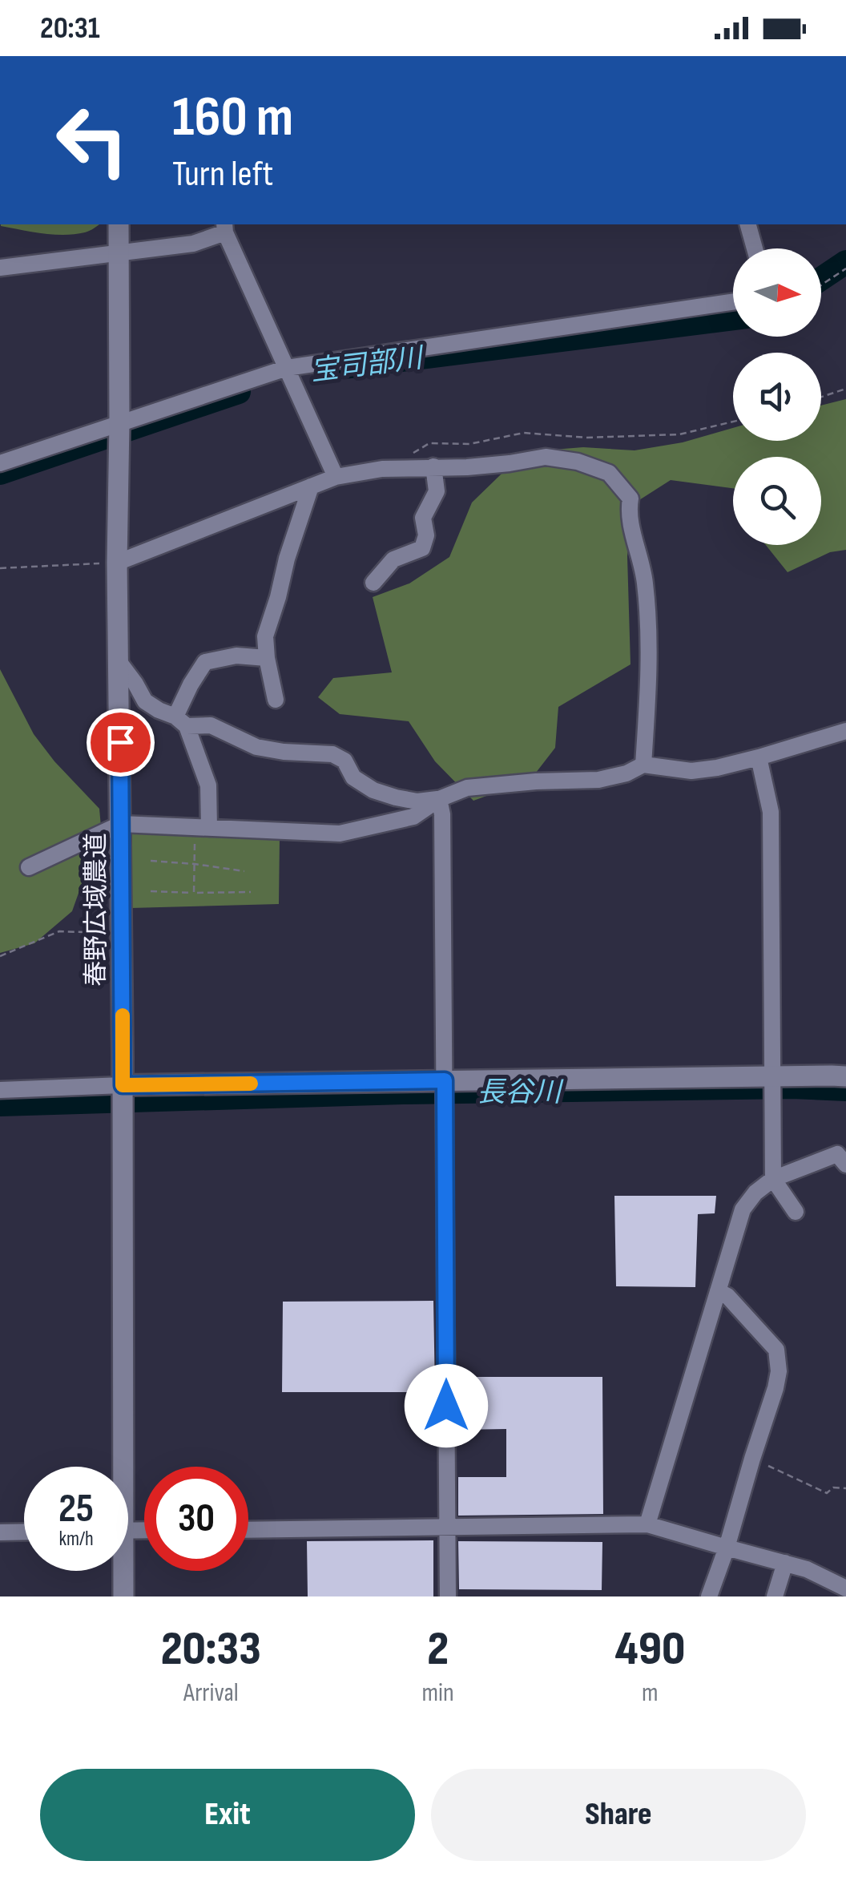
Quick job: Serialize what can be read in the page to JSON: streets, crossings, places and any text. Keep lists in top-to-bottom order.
{
  "streets": {
    "street": ["春野広域農道"]
  },
  "water": ["宝司部川", "長谷川"],
  "north": "right",
  "page": {
    "status": "20:31",
    "turn": ["160 m", "Turn left"],
    "speed": "25 km/h",
    "limit": "30",
    "eta": [
      "20:33",
      "Arrival",
      "2",
      "min",
      "490",
      "m"
    ],
    "buttons": ["Exit", "Share"]
  }
}
